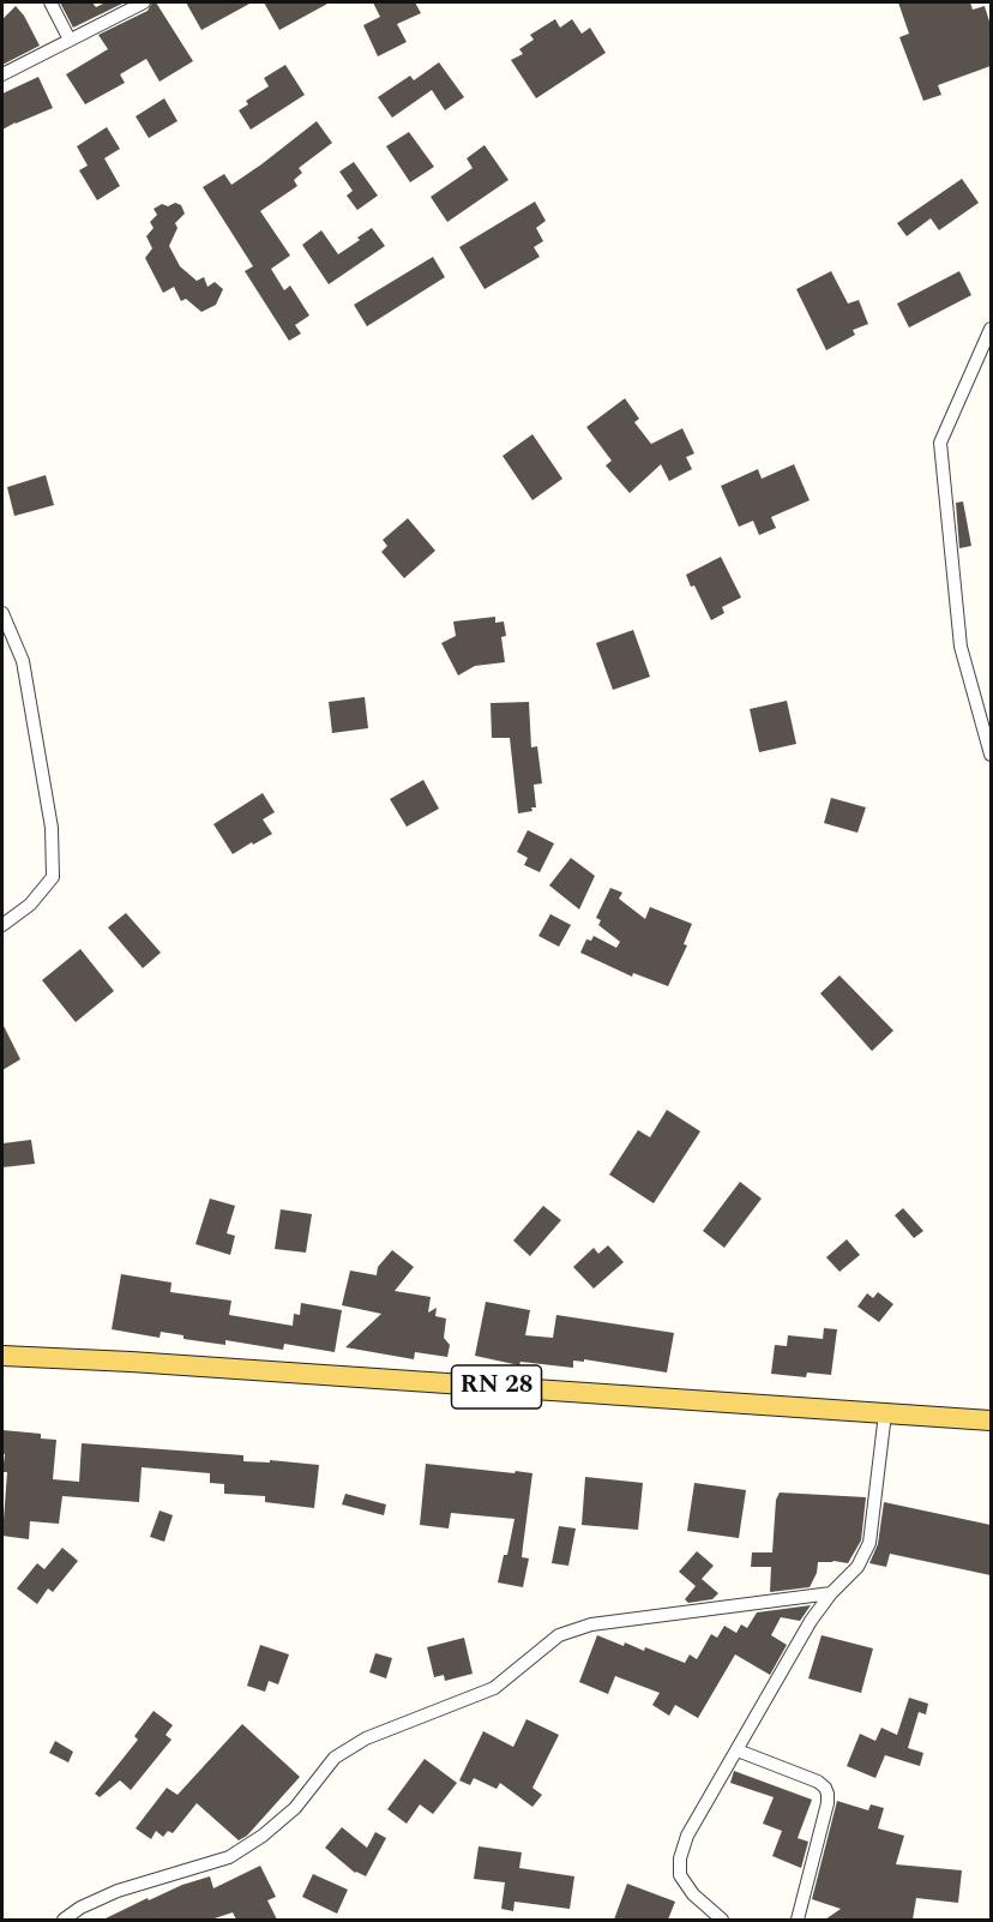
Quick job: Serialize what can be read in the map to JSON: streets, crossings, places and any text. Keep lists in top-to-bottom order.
{
  "streets": {
    "main road": ["RN 28"]
  }
}
